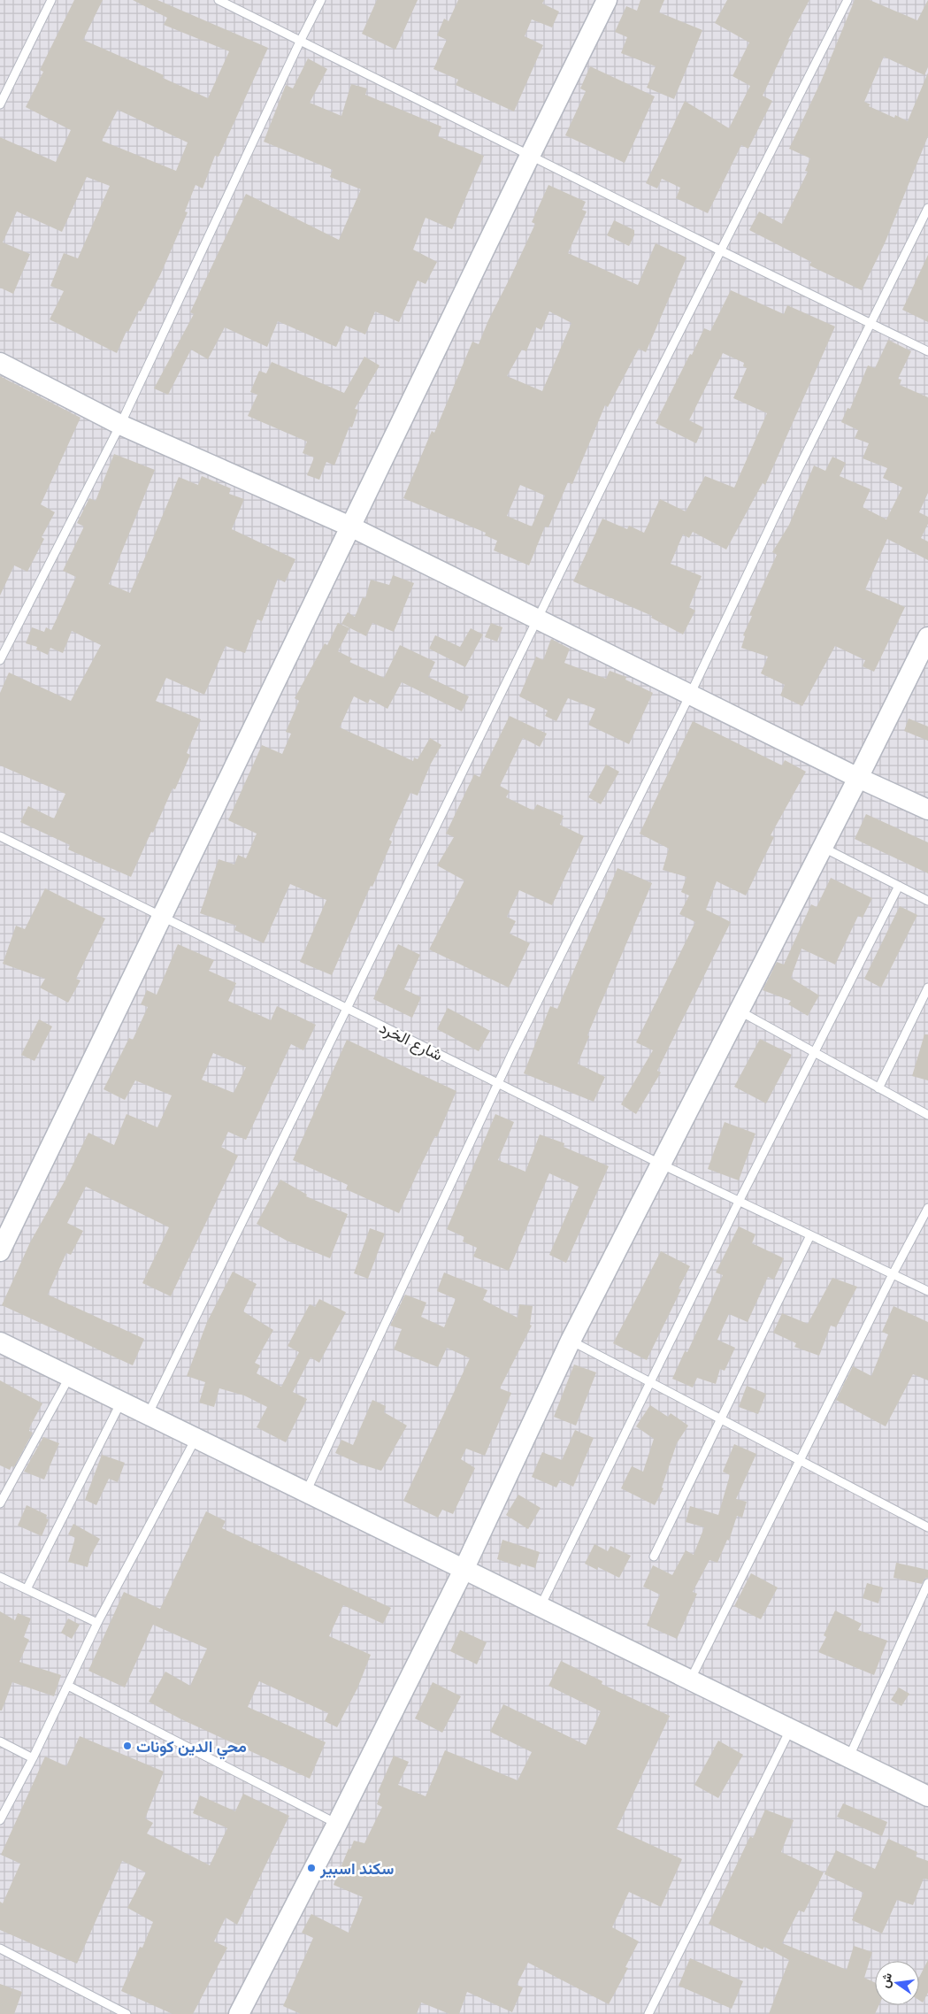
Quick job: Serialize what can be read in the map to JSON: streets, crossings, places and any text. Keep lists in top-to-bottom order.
{
  "streets": {
    "lane": ["شارع الخرد"]
  },
  "places": ["محي الدين كونات", "سكند اسبير"],
  "north": "left"
}
